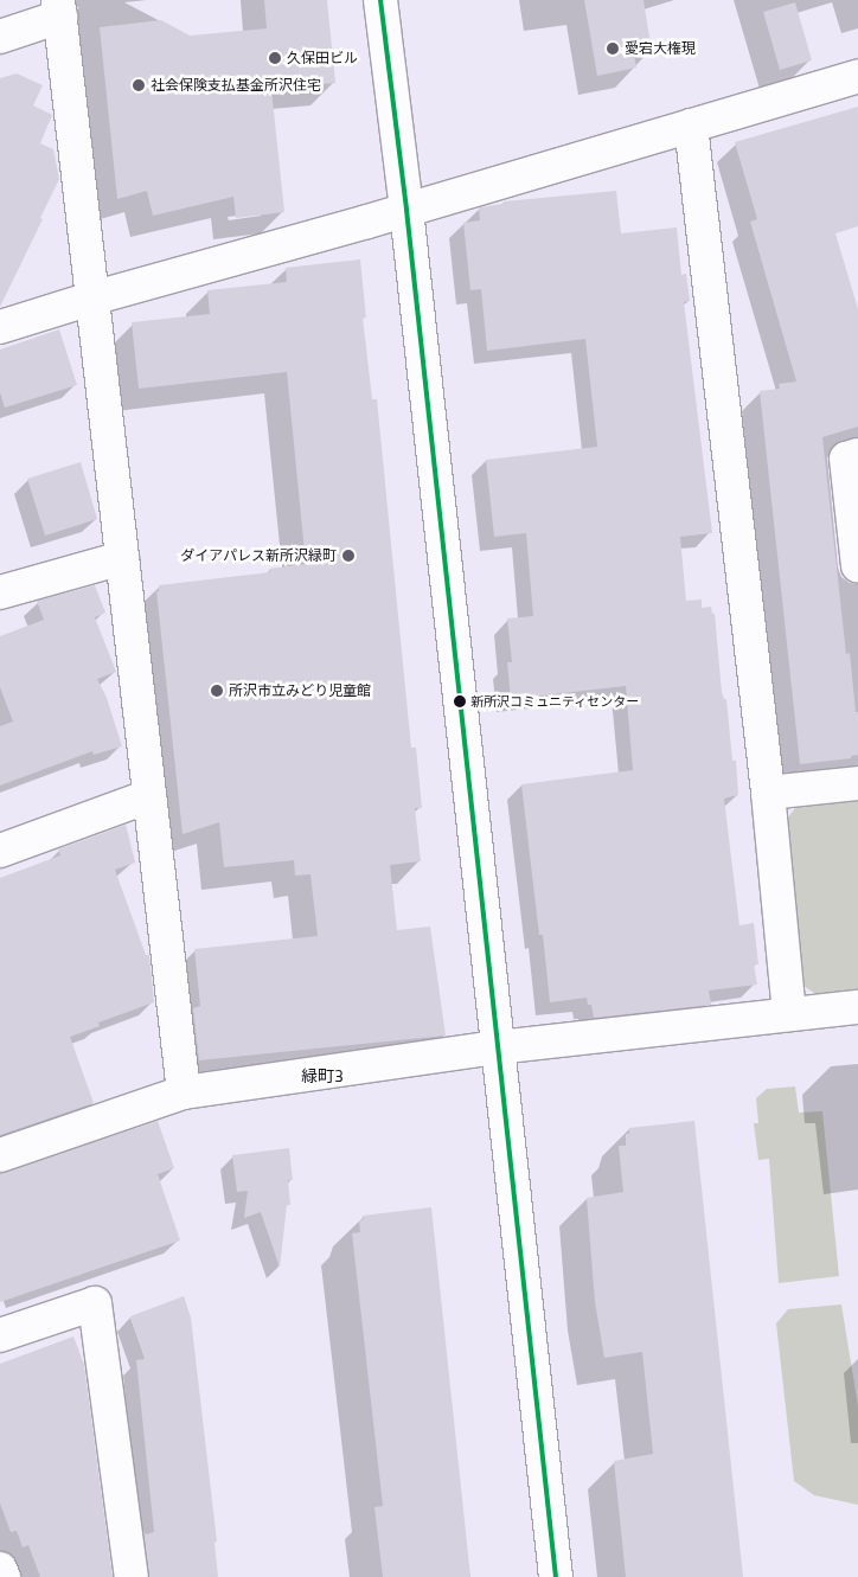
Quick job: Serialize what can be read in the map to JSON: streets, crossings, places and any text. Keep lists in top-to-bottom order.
{
  "districts": ["緑町3"],
  "places": [
    "愛宕大権現",
    "久保田ビル",
    "社会保険支払基金所沢住宅",
    "ダイアパレス新所沢緑町",
    "所沢市立みどり児童館",
    "新所沢コミュニティセンター"
  ]
}
